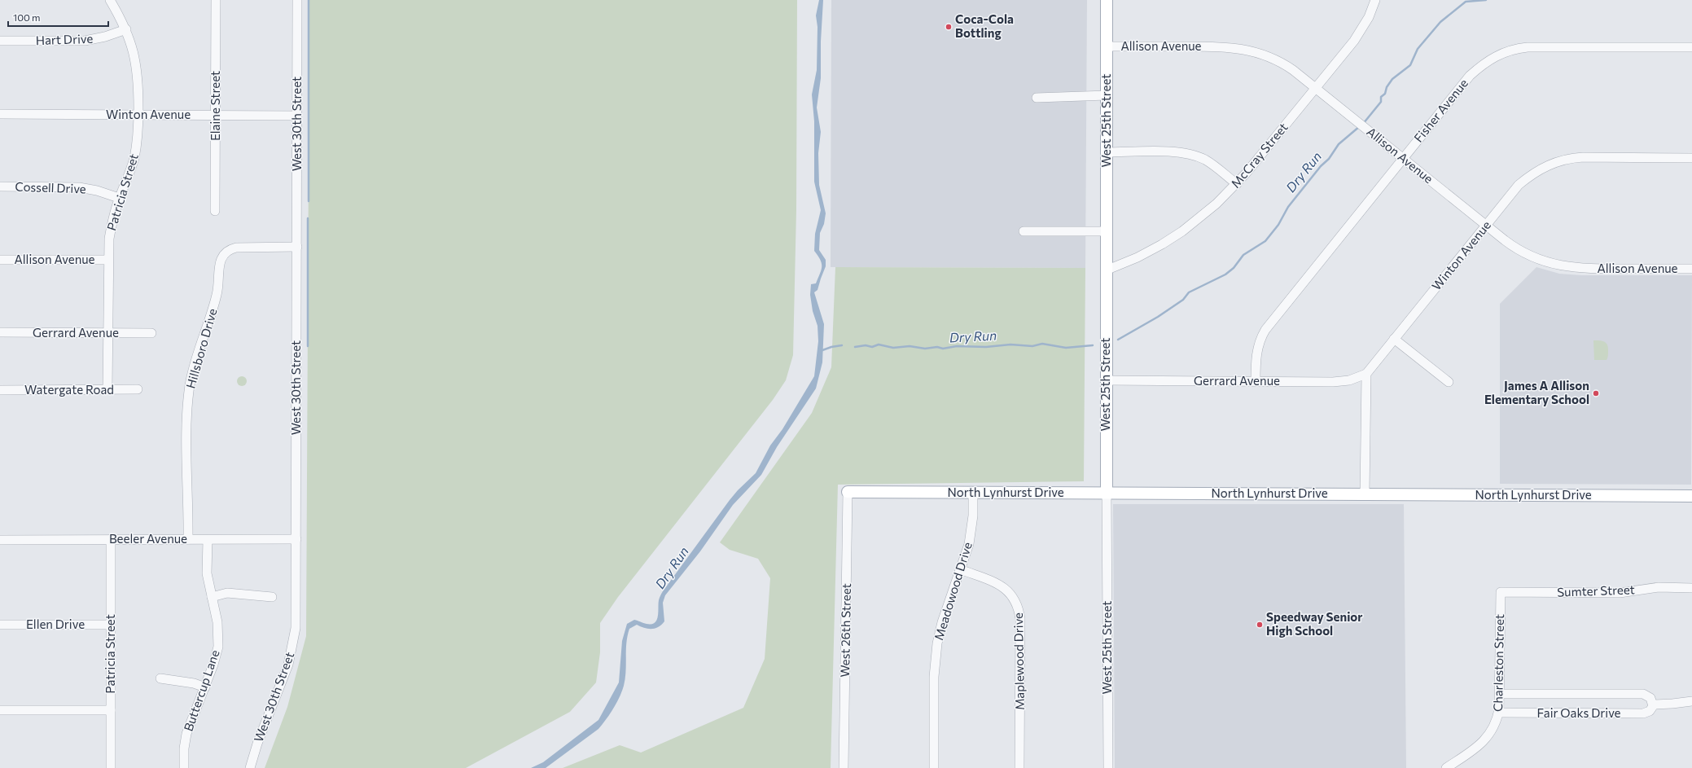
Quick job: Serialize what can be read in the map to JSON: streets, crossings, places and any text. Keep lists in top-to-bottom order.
{
  "streets": {
    "main road": ["West 25th Street", "North Lynhurst Drive"],
    "street": [
      "Hart Drive",
      "Allison Avenue",
      "Elaine Street",
      "Fisher Avenue",
      "Winton Avenue",
      "West 30th Street",
      "McCray Street",
      "Cossell Drive",
      "Patricia Street",
      "Gerrard Avenue",
      "Hillsboro Drive",
      "Watergate Road",
      "Beeler Avenue",
      "Meadowood Drive",
      "Sumter Street",
      "Ellen Drive",
      "West 26th Street",
      "Maplewood Drive",
      "Charleston Street",
      "Buttercup Lane",
      "Fair Oaks Drive"
    ]
  },
  "crossings": [
    ["Hart Drive", "Patricia Street"],
    ["Allison Avenue", "Fisher Avenue"],
    ["Allison Avenue", "Winton Avenue"],
    ["Allison Avenue", "West 25th Street"],
    ["Allison Avenue", "McCray Street"],
    ["Allison Avenue", "Patricia Street"],
    ["Elaine Street", "Winton Avenue"],
    ["Fisher Avenue", "Gerrard Avenue"],
    ["Winton Avenue", "West 30th Street"],
    ["Winton Avenue", "Patricia Street"],
    ["Winton Avenue", "Gerrard Avenue"],
    ["West 25th Street", "McCray Street"],
    ["West 25th Street", "Gerrard Avenue"],
    ["West 25th Street", "North Lynhurst Drive"],
    ["West 30th Street", "Hillsboro Drive"],
    ["West 30th Street", "Beeler Avenue"],
    ["Cossell Drive", "Patricia Street"],
    ["Patricia Street", "Gerrard Avenue"],
    ["Patricia Street", "Watergate Road"],
    ["Patricia Street", "Beeler Avenue"],
    ["Patricia Street", "Ellen Drive"],
    ["Hillsboro Drive", "Beeler Avenue"],
    ["North Lynhurst Drive", "Meadowood Drive"],
    ["North Lynhurst Drive", "West 26th Street"],
    ["Beeler Avenue", "Buttercup Lane"],
    ["Meadowood Drive", "Maplewood Drive"],
    ["Sumter Street", "Charleston Street"],
    ["Charleston Street", "Fair Oaks Drive"]
  ],
  "water": ["Dry Run"],
  "places": ["Coca-Cola Bottling", "James A Allison Elementary School", "Speedway Senior High School"],
  "scale_bar": "100 m"
}
